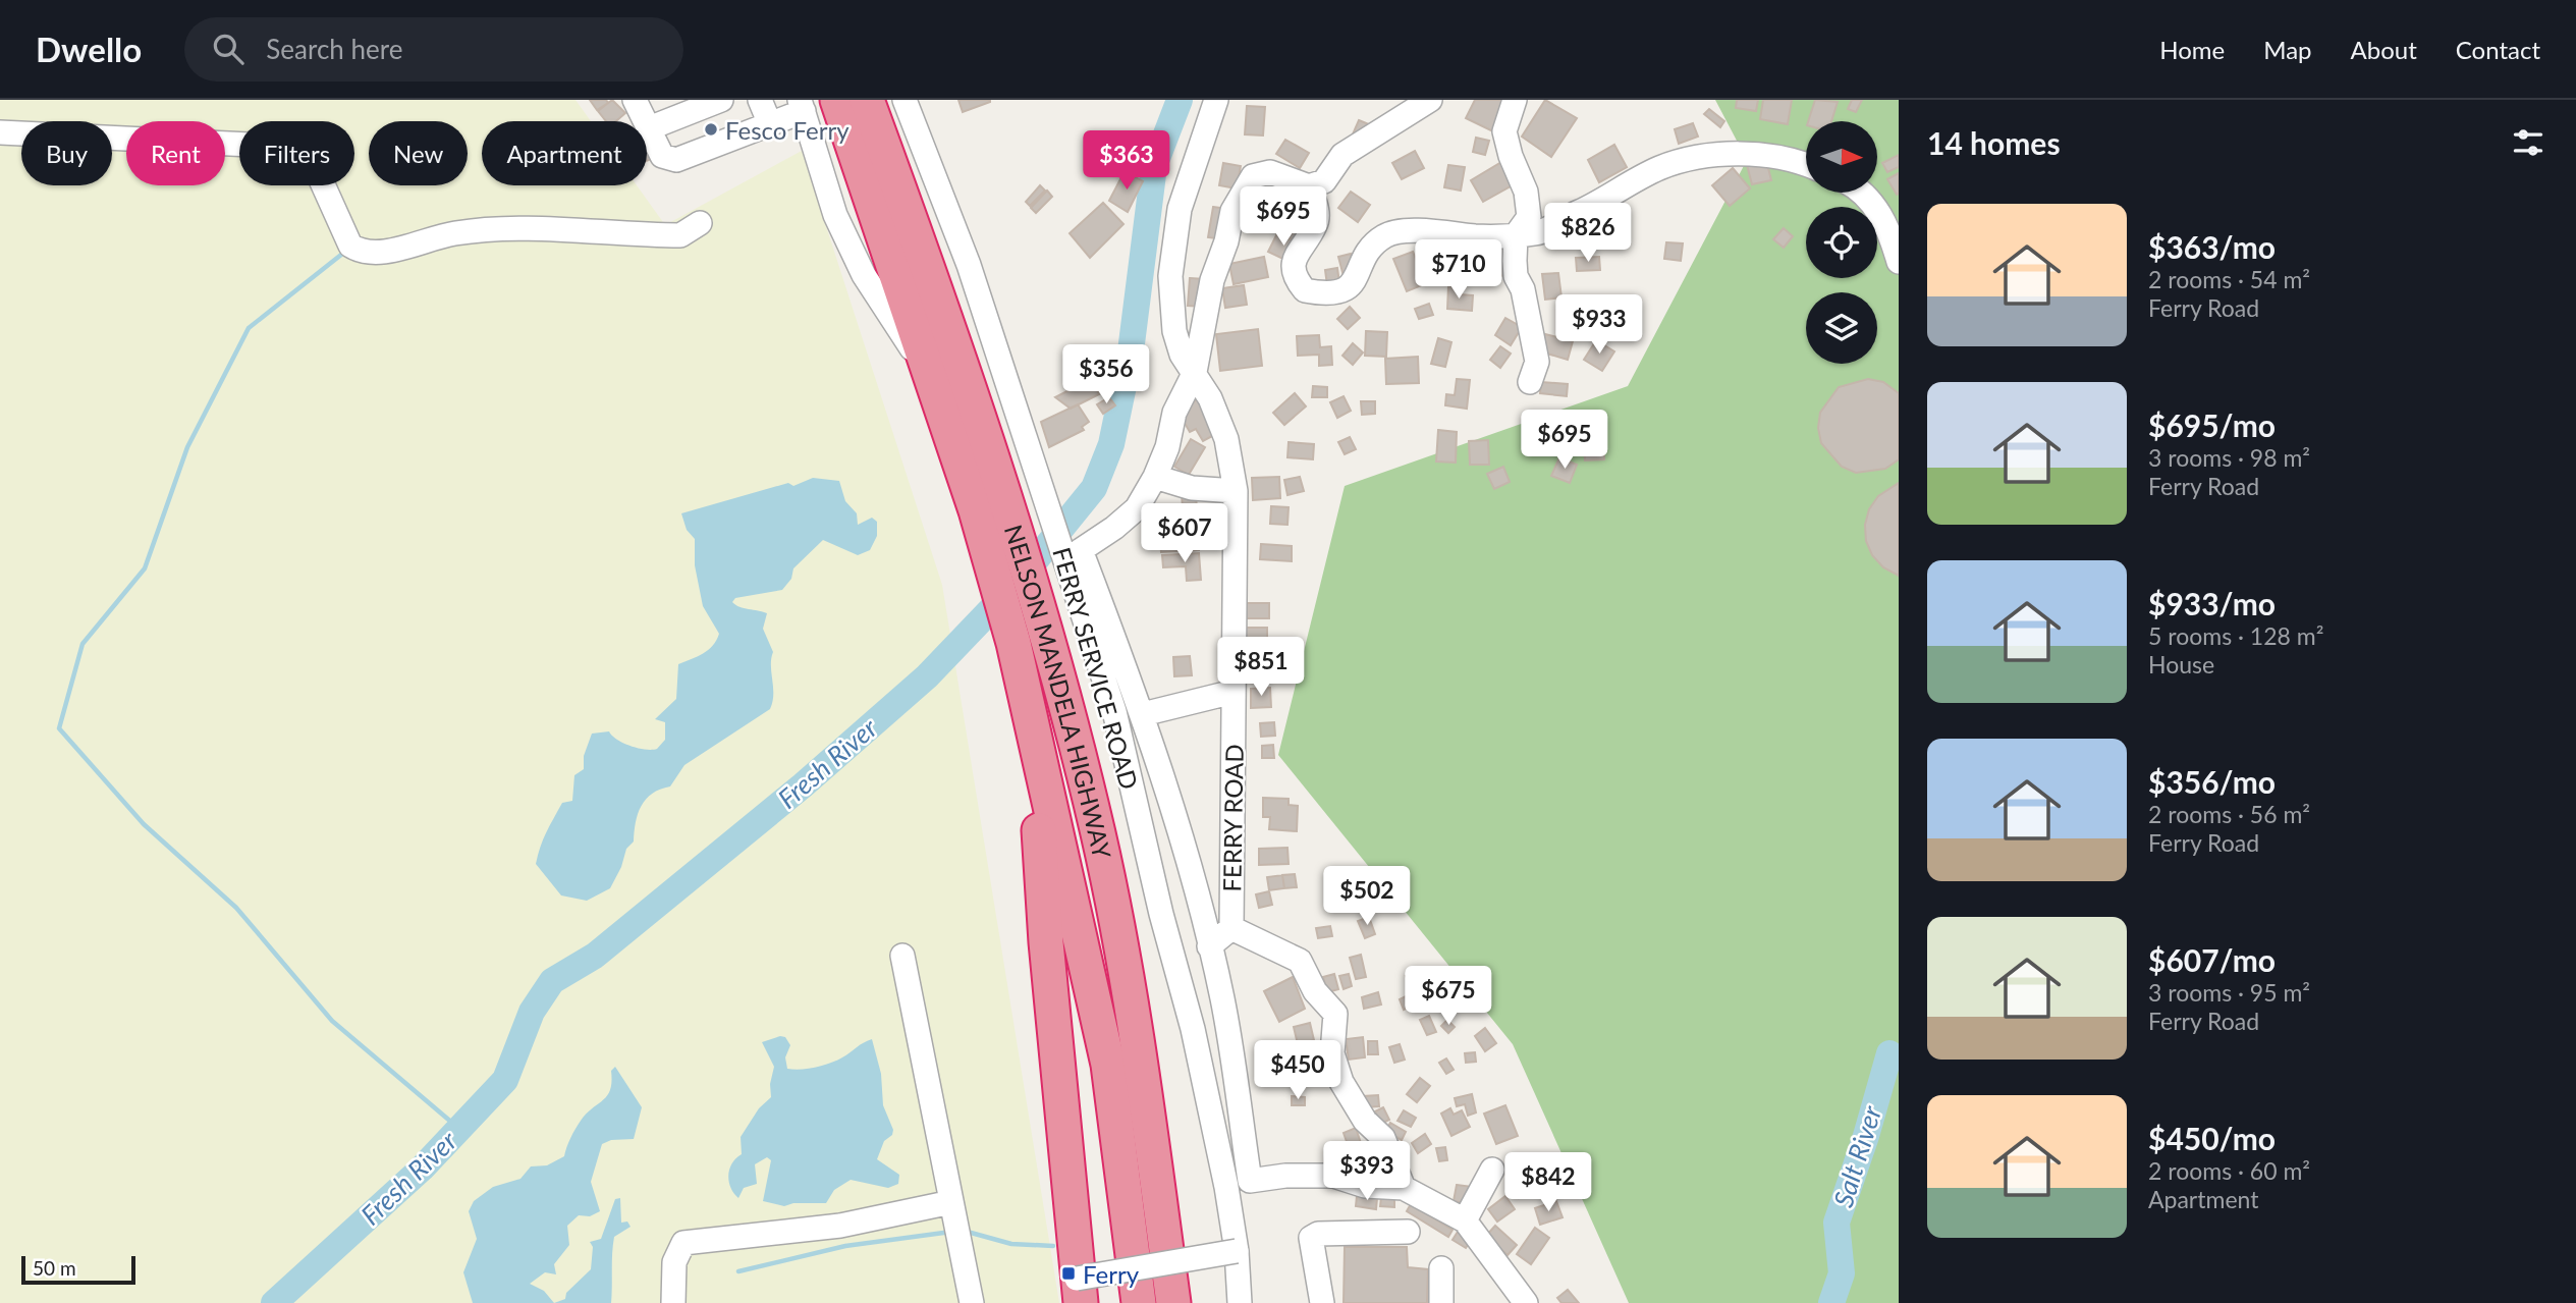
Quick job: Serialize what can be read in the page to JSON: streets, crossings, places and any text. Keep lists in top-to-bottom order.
{
  "streets": {
    "highway": ["NELSON MANDELA HIGHWAY"],
    "street": ["FERRY SERVICE ROAD", "FERRY ROAD"]
  },
  "water": ["Fresh River", "Salt River"],
  "places": {
    "other": ["Fesco Ferry"],
    "transit": ["Ferry"]
  },
  "scale_bar": "50 m",
  "north": "right",
  "page": {
    "header": "Dwello",
    "search": "Search here",
    "nav": [
      "Home",
      "Map",
      "About",
      "Contact"
    ],
    "heading": "14 homes",
    "chip": [
      "Buy",
      "Rent",
      "Filters",
      "New",
      "Apartment"
    ],
    "price": [
      "$363",
      "$695",
      "$826",
      "$710",
      "$933",
      "$356",
      "$695",
      "$607",
      "$851",
      "$502",
      "$675",
      "$450",
      "$393",
      "$842"
    ],
    "list": [
      {
        "name": "$363/mo",
        "note": "2 rooms · 54 m² · Ferry Road"
      },
      {
        "name": "$695/mo",
        "note": "3 rooms · 98 m² · Ferry Road"
      },
      {
        "name": "$933/mo",
        "note": "5 rooms · 128 m² · House"
      },
      {
        "name": "$356/mo",
        "note": "2 rooms · 56 m² · Ferry Road"
      },
      {
        "name": "$607/mo",
        "note": "3 rooms · 95 m² · Ferry Road"
      },
      {
        "name": "$450/mo",
        "note": "2 rooms · 60 m² · Apartment"
      }
    ],
    "scale": "50 m"
  }
}
